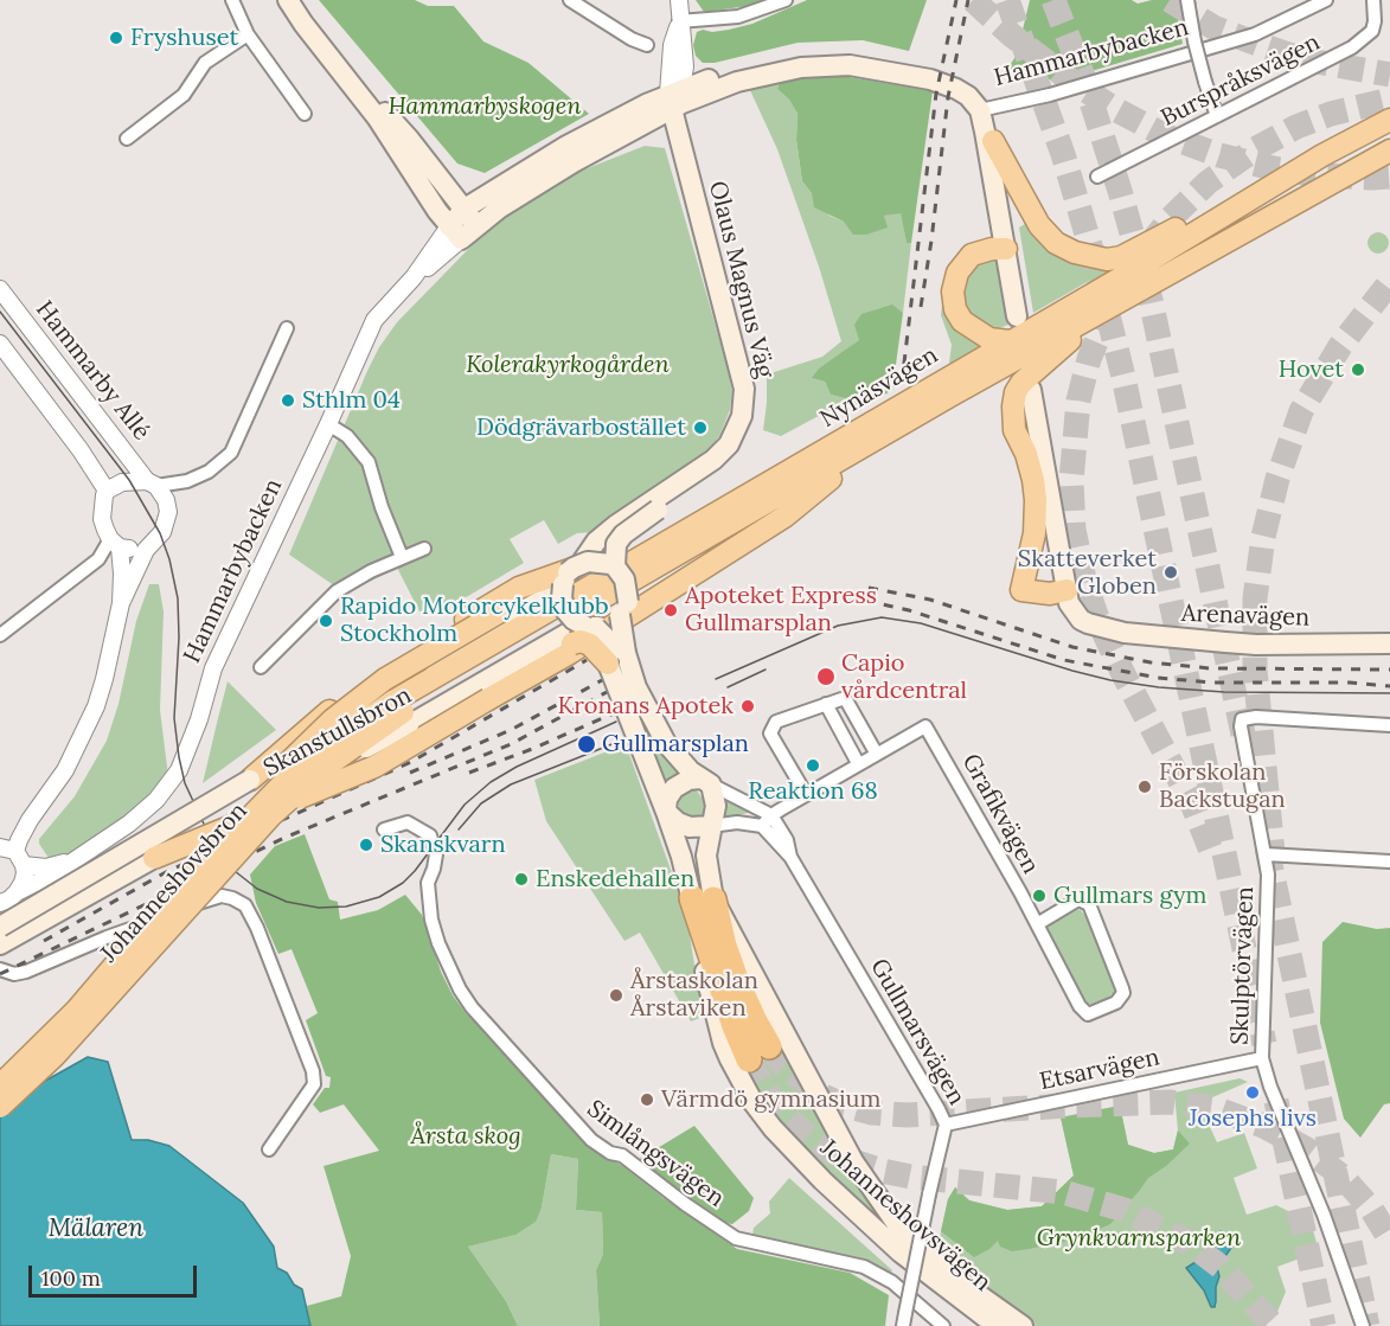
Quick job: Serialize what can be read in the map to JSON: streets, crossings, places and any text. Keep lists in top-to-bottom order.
{
  "streets": {
    "highway": ["Nynäsvägen", "Johanneshovsbron"],
    "main road": [
      "Hammarbybacken",
      "Olaus Magnus Väg",
      "Arenavägen",
      "Skanstullsbron",
      "Johanneshovsvägen"
    ],
    "street": [
      "Burspråksvägen",
      "Hammarby Allé",
      "Grafikvägen",
      "Skulptörvägen",
      "Gullmarsvägen",
      "Etsarvägen",
      "Simlångsvägen"
    ]
  },
  "crossings": [
    ["Hammarbybacken", "Olaus Magnus Väg"],
    ["Olaus Magnus Väg", "Skanstullsbron"],
    ["Olaus Magnus Väg", "Johanneshovsvägen"],
    ["Nynäsvägen", "Johanneshovsbron"],
    ["Skanstullsbron", "Johanneshovsvägen"],
    ["Skulptörvägen", "Etsarvägen"],
    ["Gullmarsvägen", "Etsarvägen"]
  ],
  "water": ["Mälaren"],
  "parks": [
    "Hammarbyskogen",
    "Kolerakyrkogården",
    "Årsta skog",
    "Grynkvarnsparken"
  ],
  "places": [
    "Fryshuset",
    "Hovet",
    "Sthlm 04",
    "Dödgrävarbostället",
    "Skatteverket Globen",
    "Apoteket Express Gullmarsplan",
    "Rapido Motorcykelklubb Stockholm",
    "Capio vårdcentral",
    "Kronans Apotek",
    "Gullmarsplan",
    "Reaktion 68",
    "Förskolan Backstugan",
    "Skanskvarn",
    "Enskedehallen",
    "Gullmars gym",
    "Årstaskolan Årstaviken",
    "Josephs livs",
    "Värmdö gymnasium"
  ],
  "scale_bar": "100 m"
}
